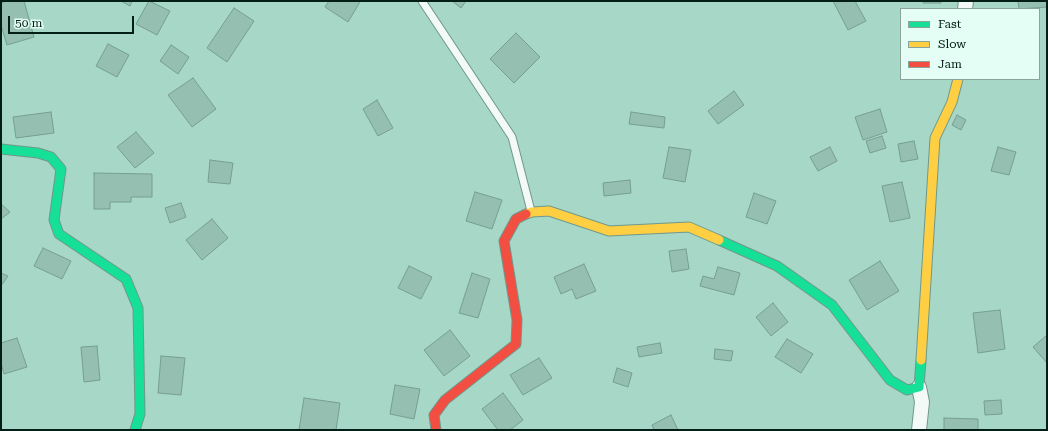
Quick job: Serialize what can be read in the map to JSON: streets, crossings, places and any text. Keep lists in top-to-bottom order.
{
  "legend": ["Fast", "Slow", "Jam"],
  "scale_bar": "50 m"
}
